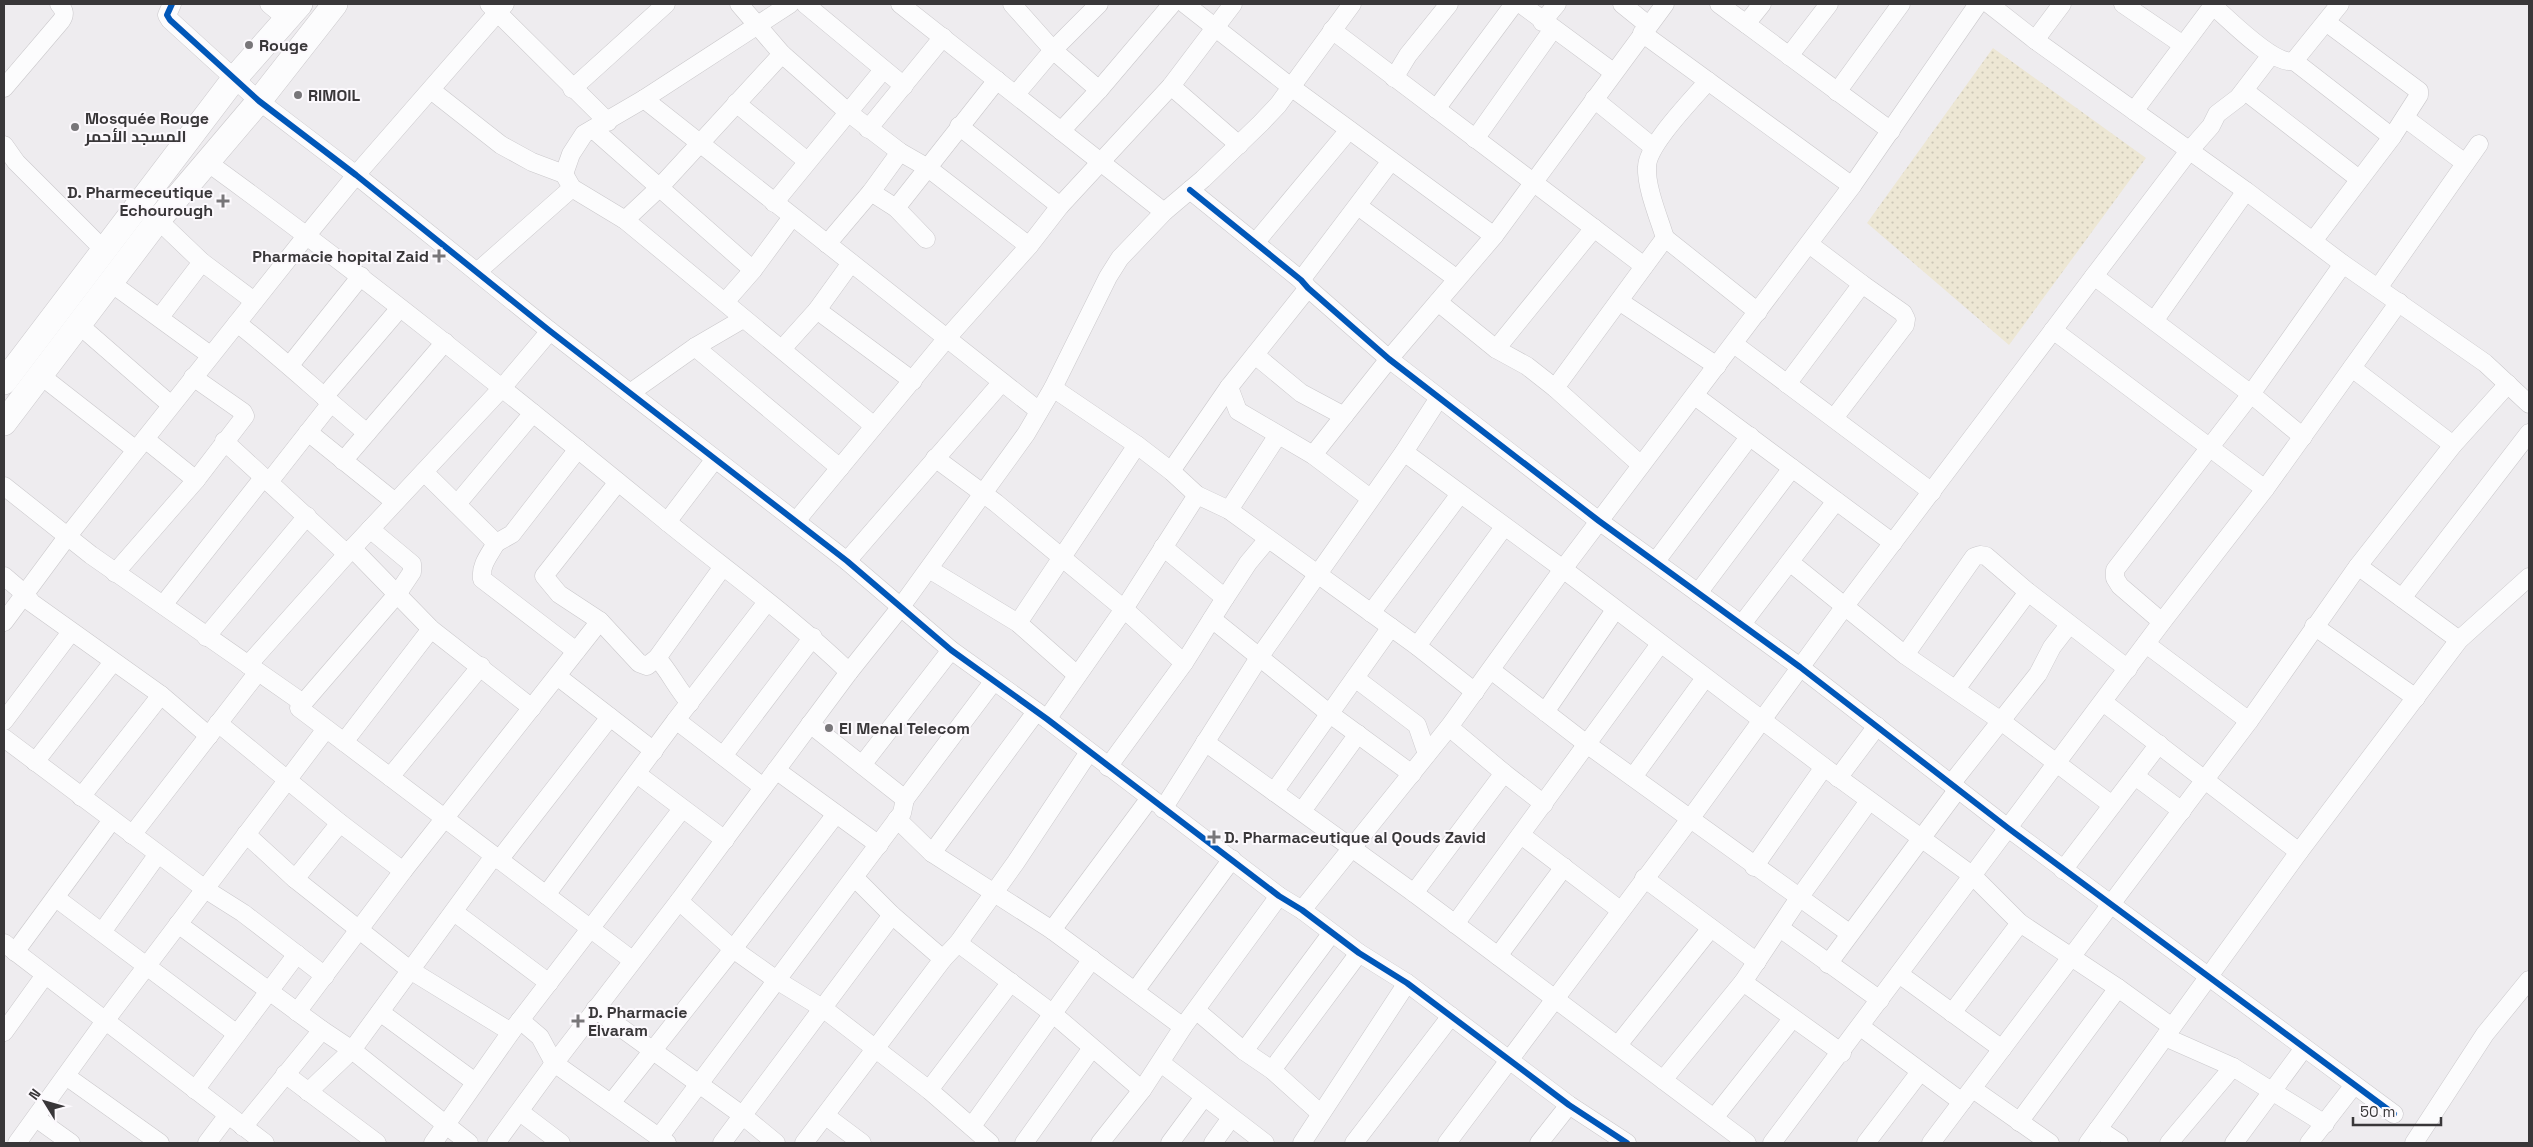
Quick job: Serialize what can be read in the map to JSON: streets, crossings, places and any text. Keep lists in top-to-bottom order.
{
  "places": {
    "other": [
      "Rouge",
      "RIMOIL",
      "Mosquée Rouge المسجد الأحمر",
      "El Menal Telecom"
    ],
    "health": [
      "D. Pharmeceutique Echourough",
      "Pharmacie hopital Zaid",
      "D. Pharmaceutique al Qouds Zavid",
      "D. Pharmacie Elvaram"
    ]
  },
  "scale_bar": "50 m",
  "north": "top left"
}
